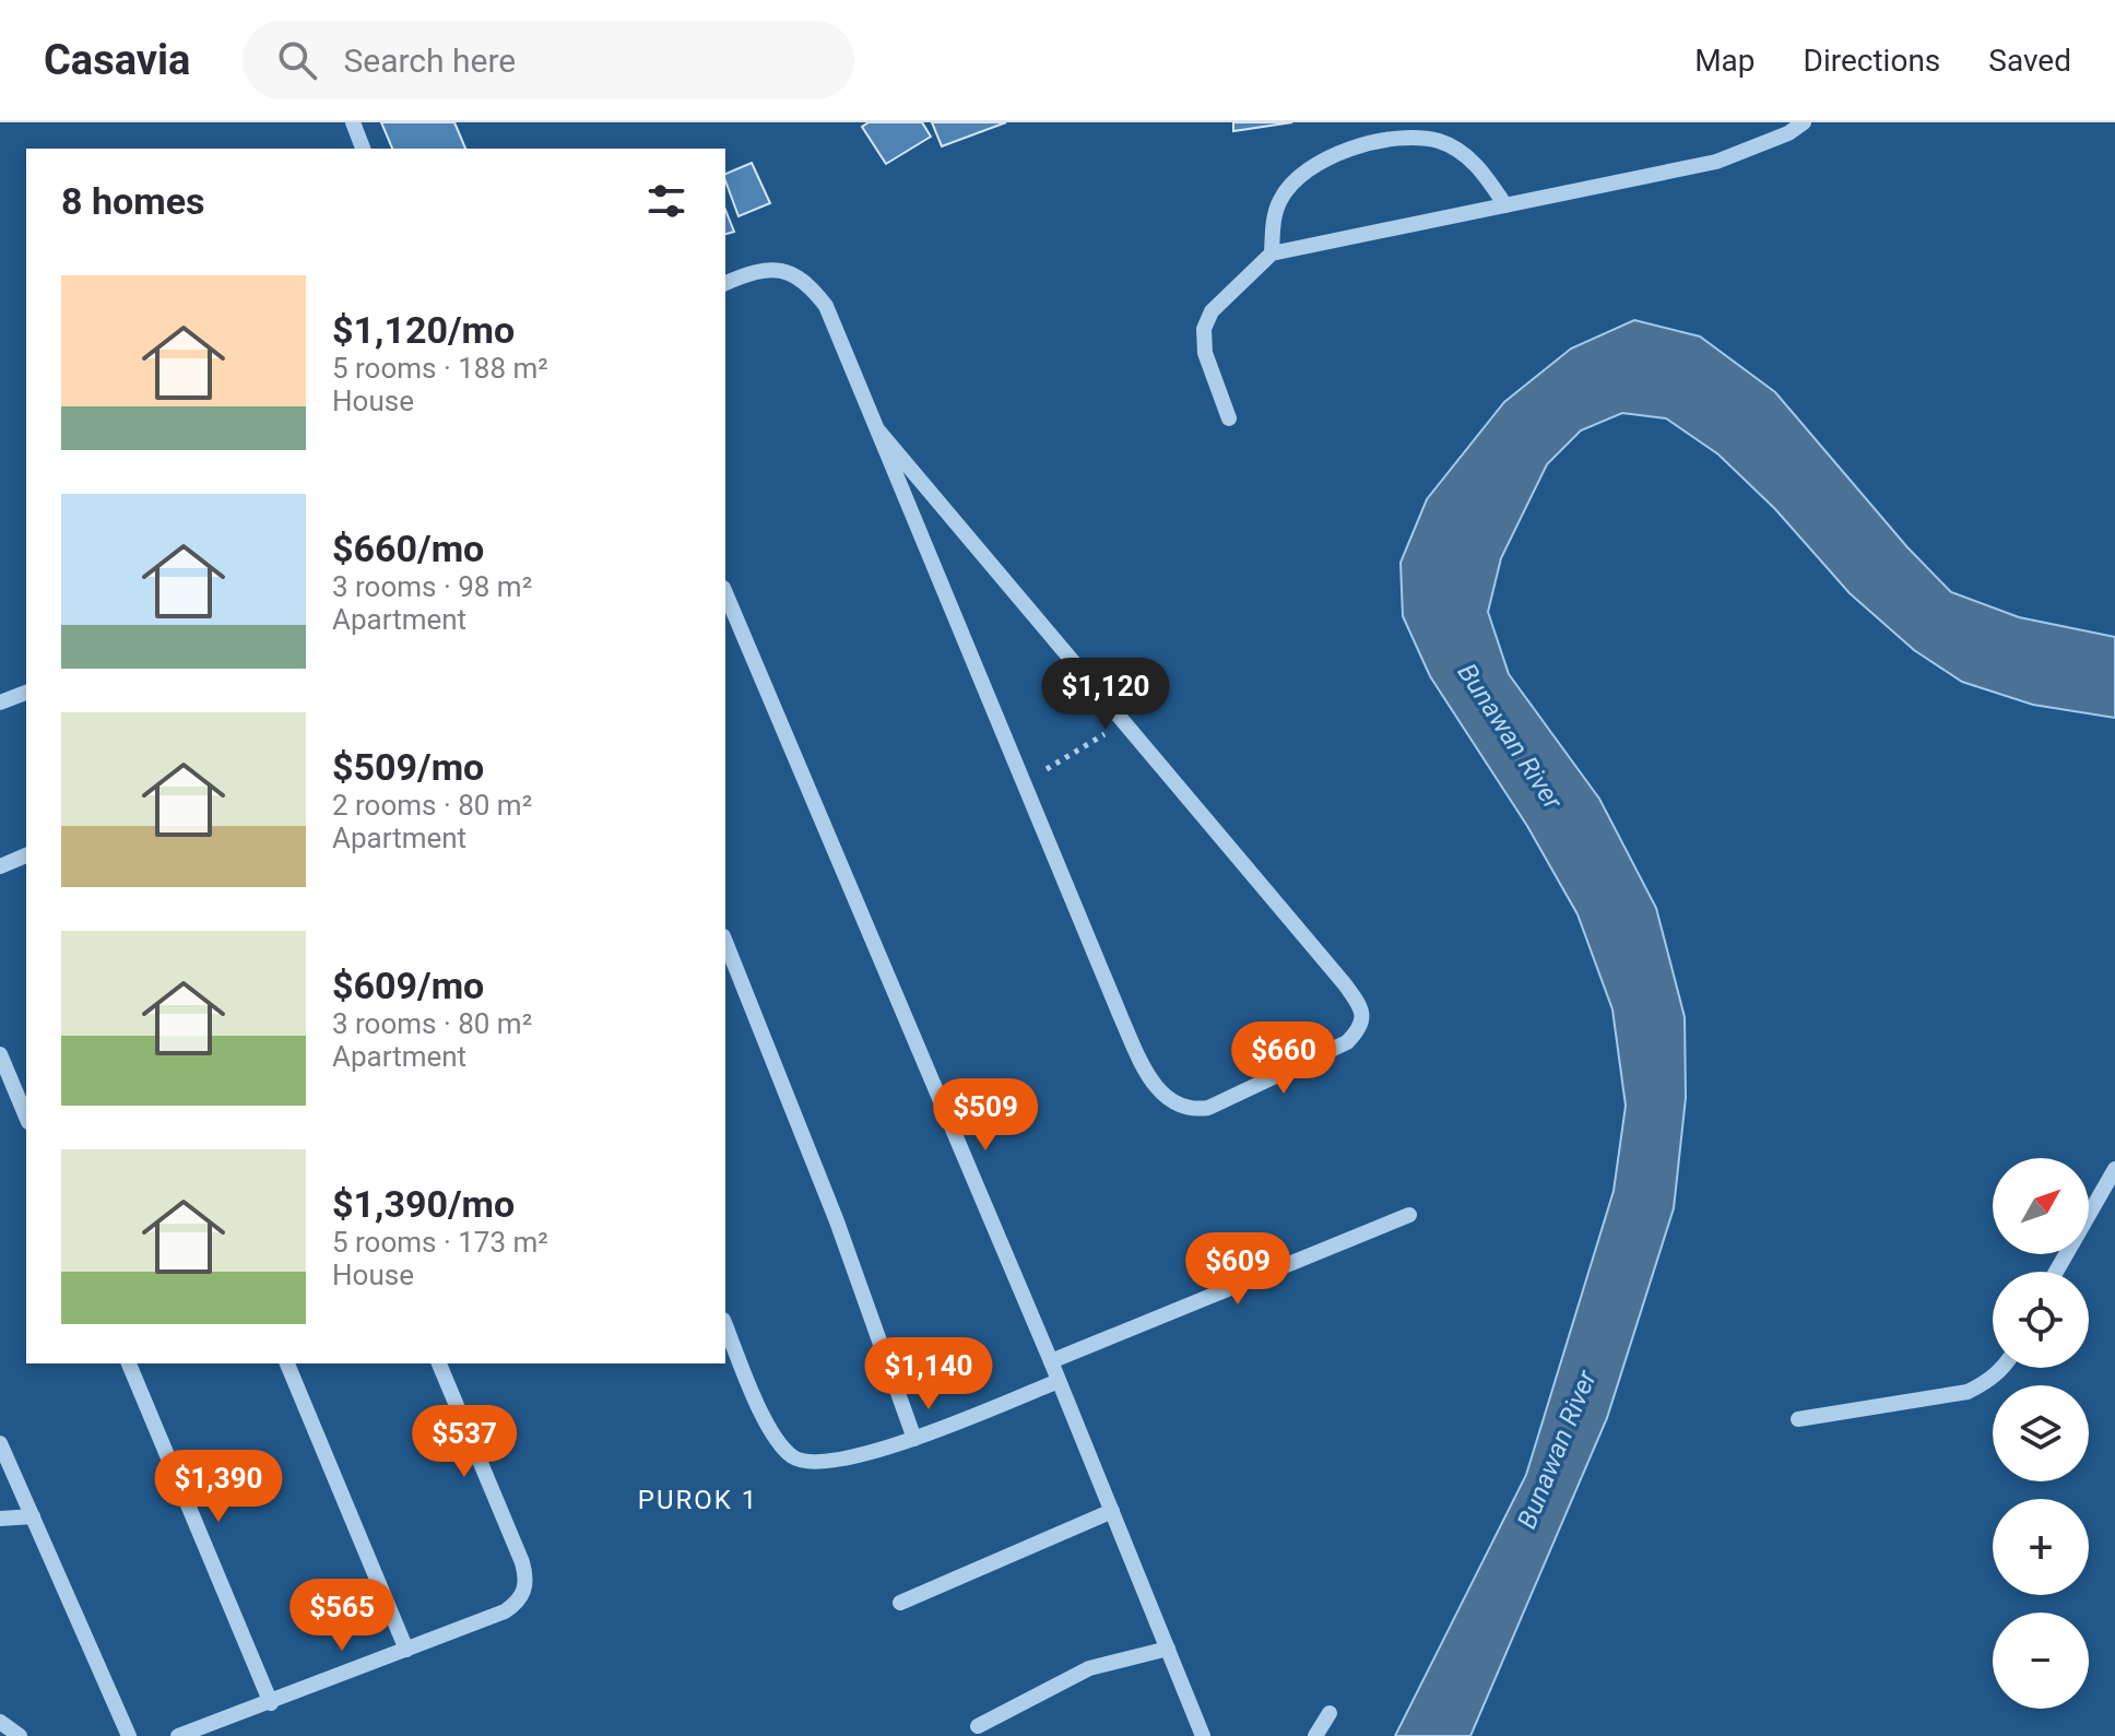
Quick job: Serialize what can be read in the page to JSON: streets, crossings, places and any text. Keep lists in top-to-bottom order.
{
  "districts": ["PUROK 1"],
  "water": ["Bunawan River"],
  "north": "top right",
  "page": {
    "header": "Casavia",
    "search": "Search here",
    "nav": ["Map", "Directions", "Saved"],
    "heading": "8 homes",
    "list": [
      {
        "name": "$1,120/mo",
        "note": "5 rooms · 188 m² · House"
      },
      {
        "name": "$660/mo",
        "note": "3 rooms · 98 m² · Apartment"
      },
      {
        "name": "$509/mo",
        "note": "2 rooms · 80 m² · Apartment"
      },
      {
        "name": "$609/mo",
        "note": "3 rooms · 80 m² · Apartment"
      },
      {
        "name": "$1,390/mo",
        "note": "5 rooms · 173 m² · House"
      }
    ],
    "price": [
      "$1,120",
      "$660",
      "$509",
      "$609",
      "$1,140",
      "$537",
      "$1,390",
      "$565"
    ],
    "map_buttons": ["+", "−"]
  }
}
